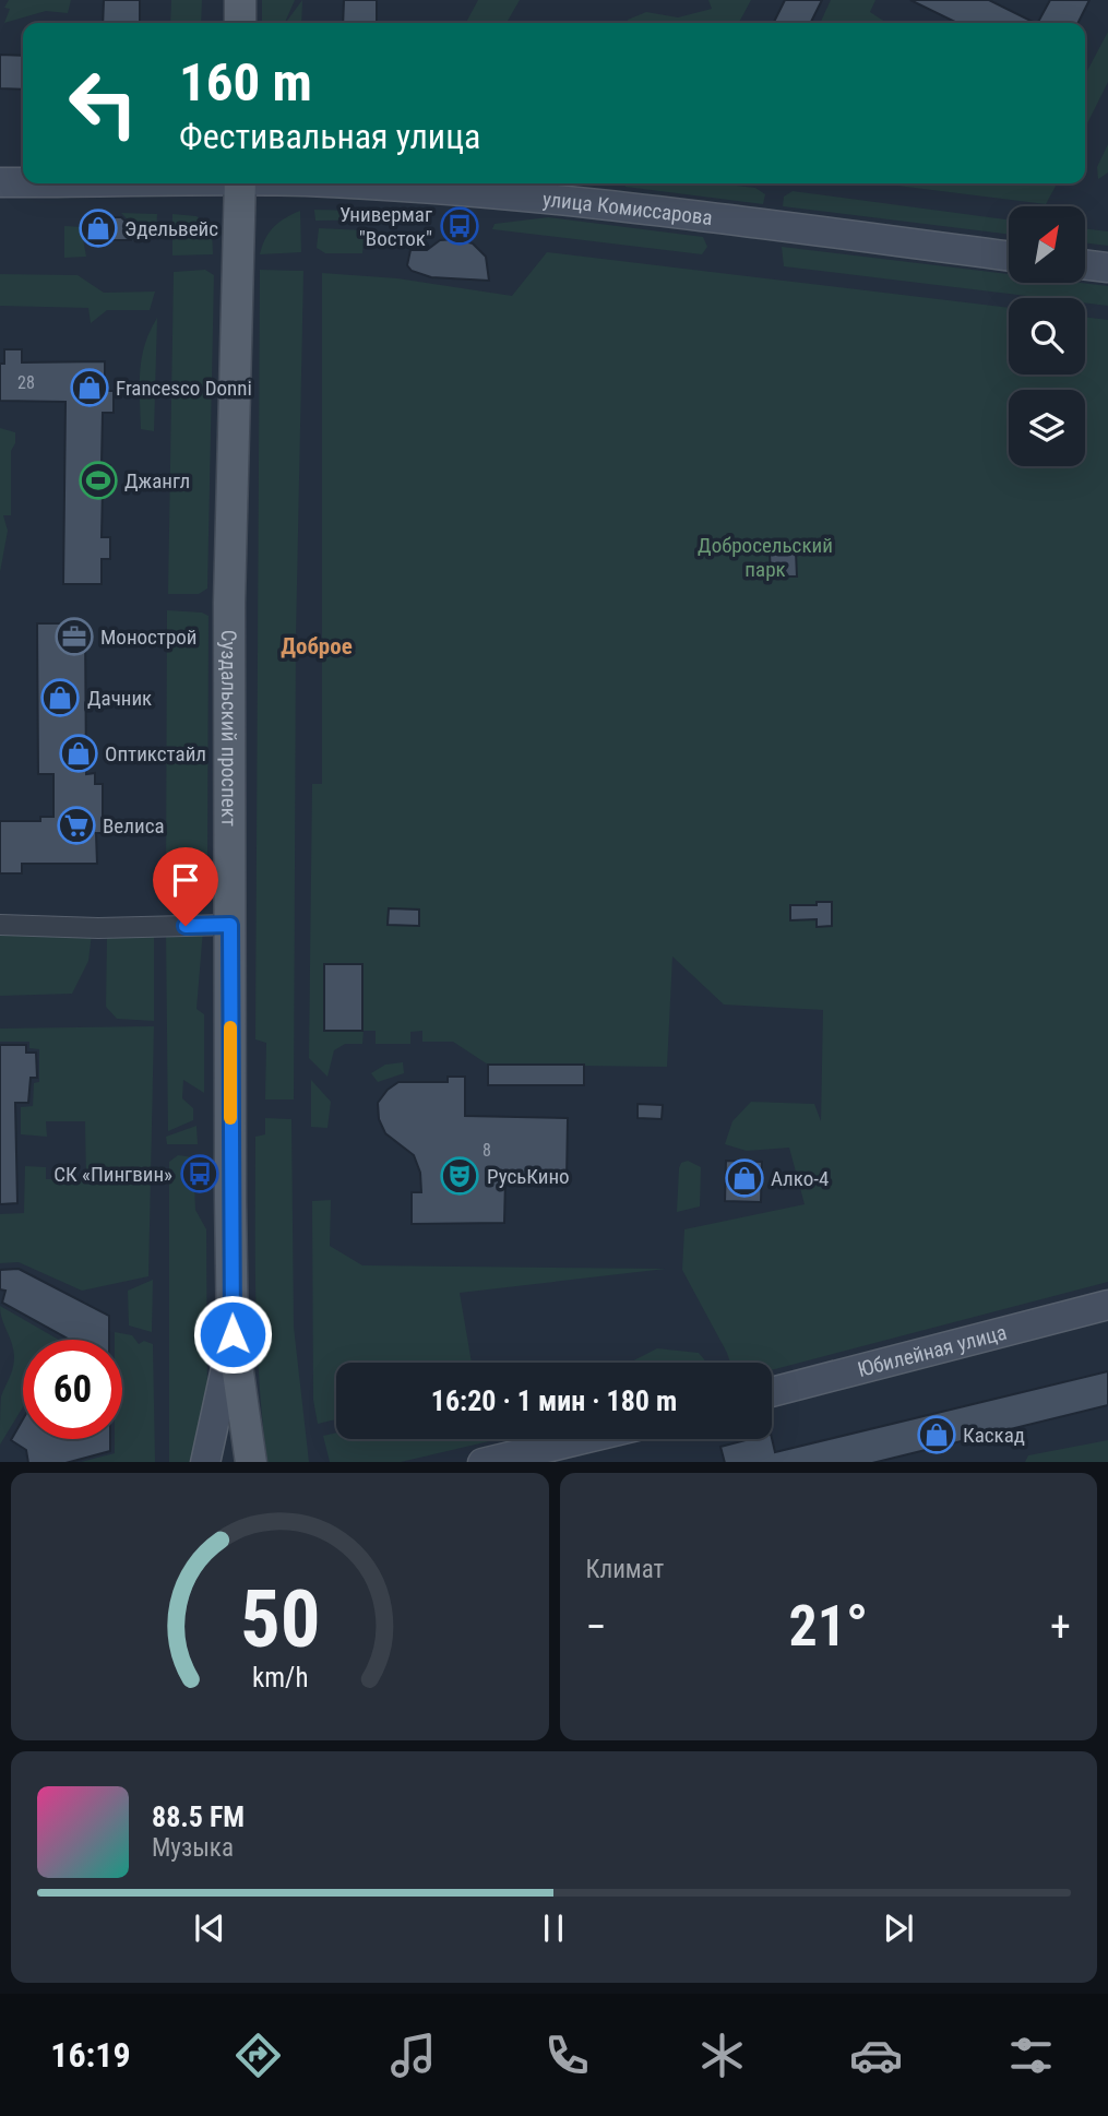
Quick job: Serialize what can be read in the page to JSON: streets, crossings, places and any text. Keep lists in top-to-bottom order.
{
  "streets": {
    "main road": ["улица Комиссарова", "Суздальский проспект", "Юбилейная улица"]
  },
  "districts": ["Доброе"],
  "parks": ["Добросельский парк"],
  "places": {
    "bus stop": ["Универмаг \"Восток\"", "СК «Пингвин»"],
    "shop": [
      "Эдельвейс",
      "Francesco Donni",
      "Дачник",
      "Оптикстайл",
      "Алко-4",
      "Каскад"
    ],
    "sports": ["Джангл"],
    "office": ["Монострой"],
    "supermarket": ["Велиса"],
    "theatre": ["РусьКино"]
  },
  "house_numbers": ["28", "8"],
  "north": "top right",
  "page": {
    "turn": ["160 m", "Фестивальная улица"],
    "limit": "60",
    "trip": "16:20 · 1 мин · 180 m",
    "tile": "Климат",
    "heat": ["−", "21°", "+"],
    "song": ["88.5 FM", "Музыка"],
    "tabs": "16:19",
    "gauge": ["50", "km/h"]
  }
}
